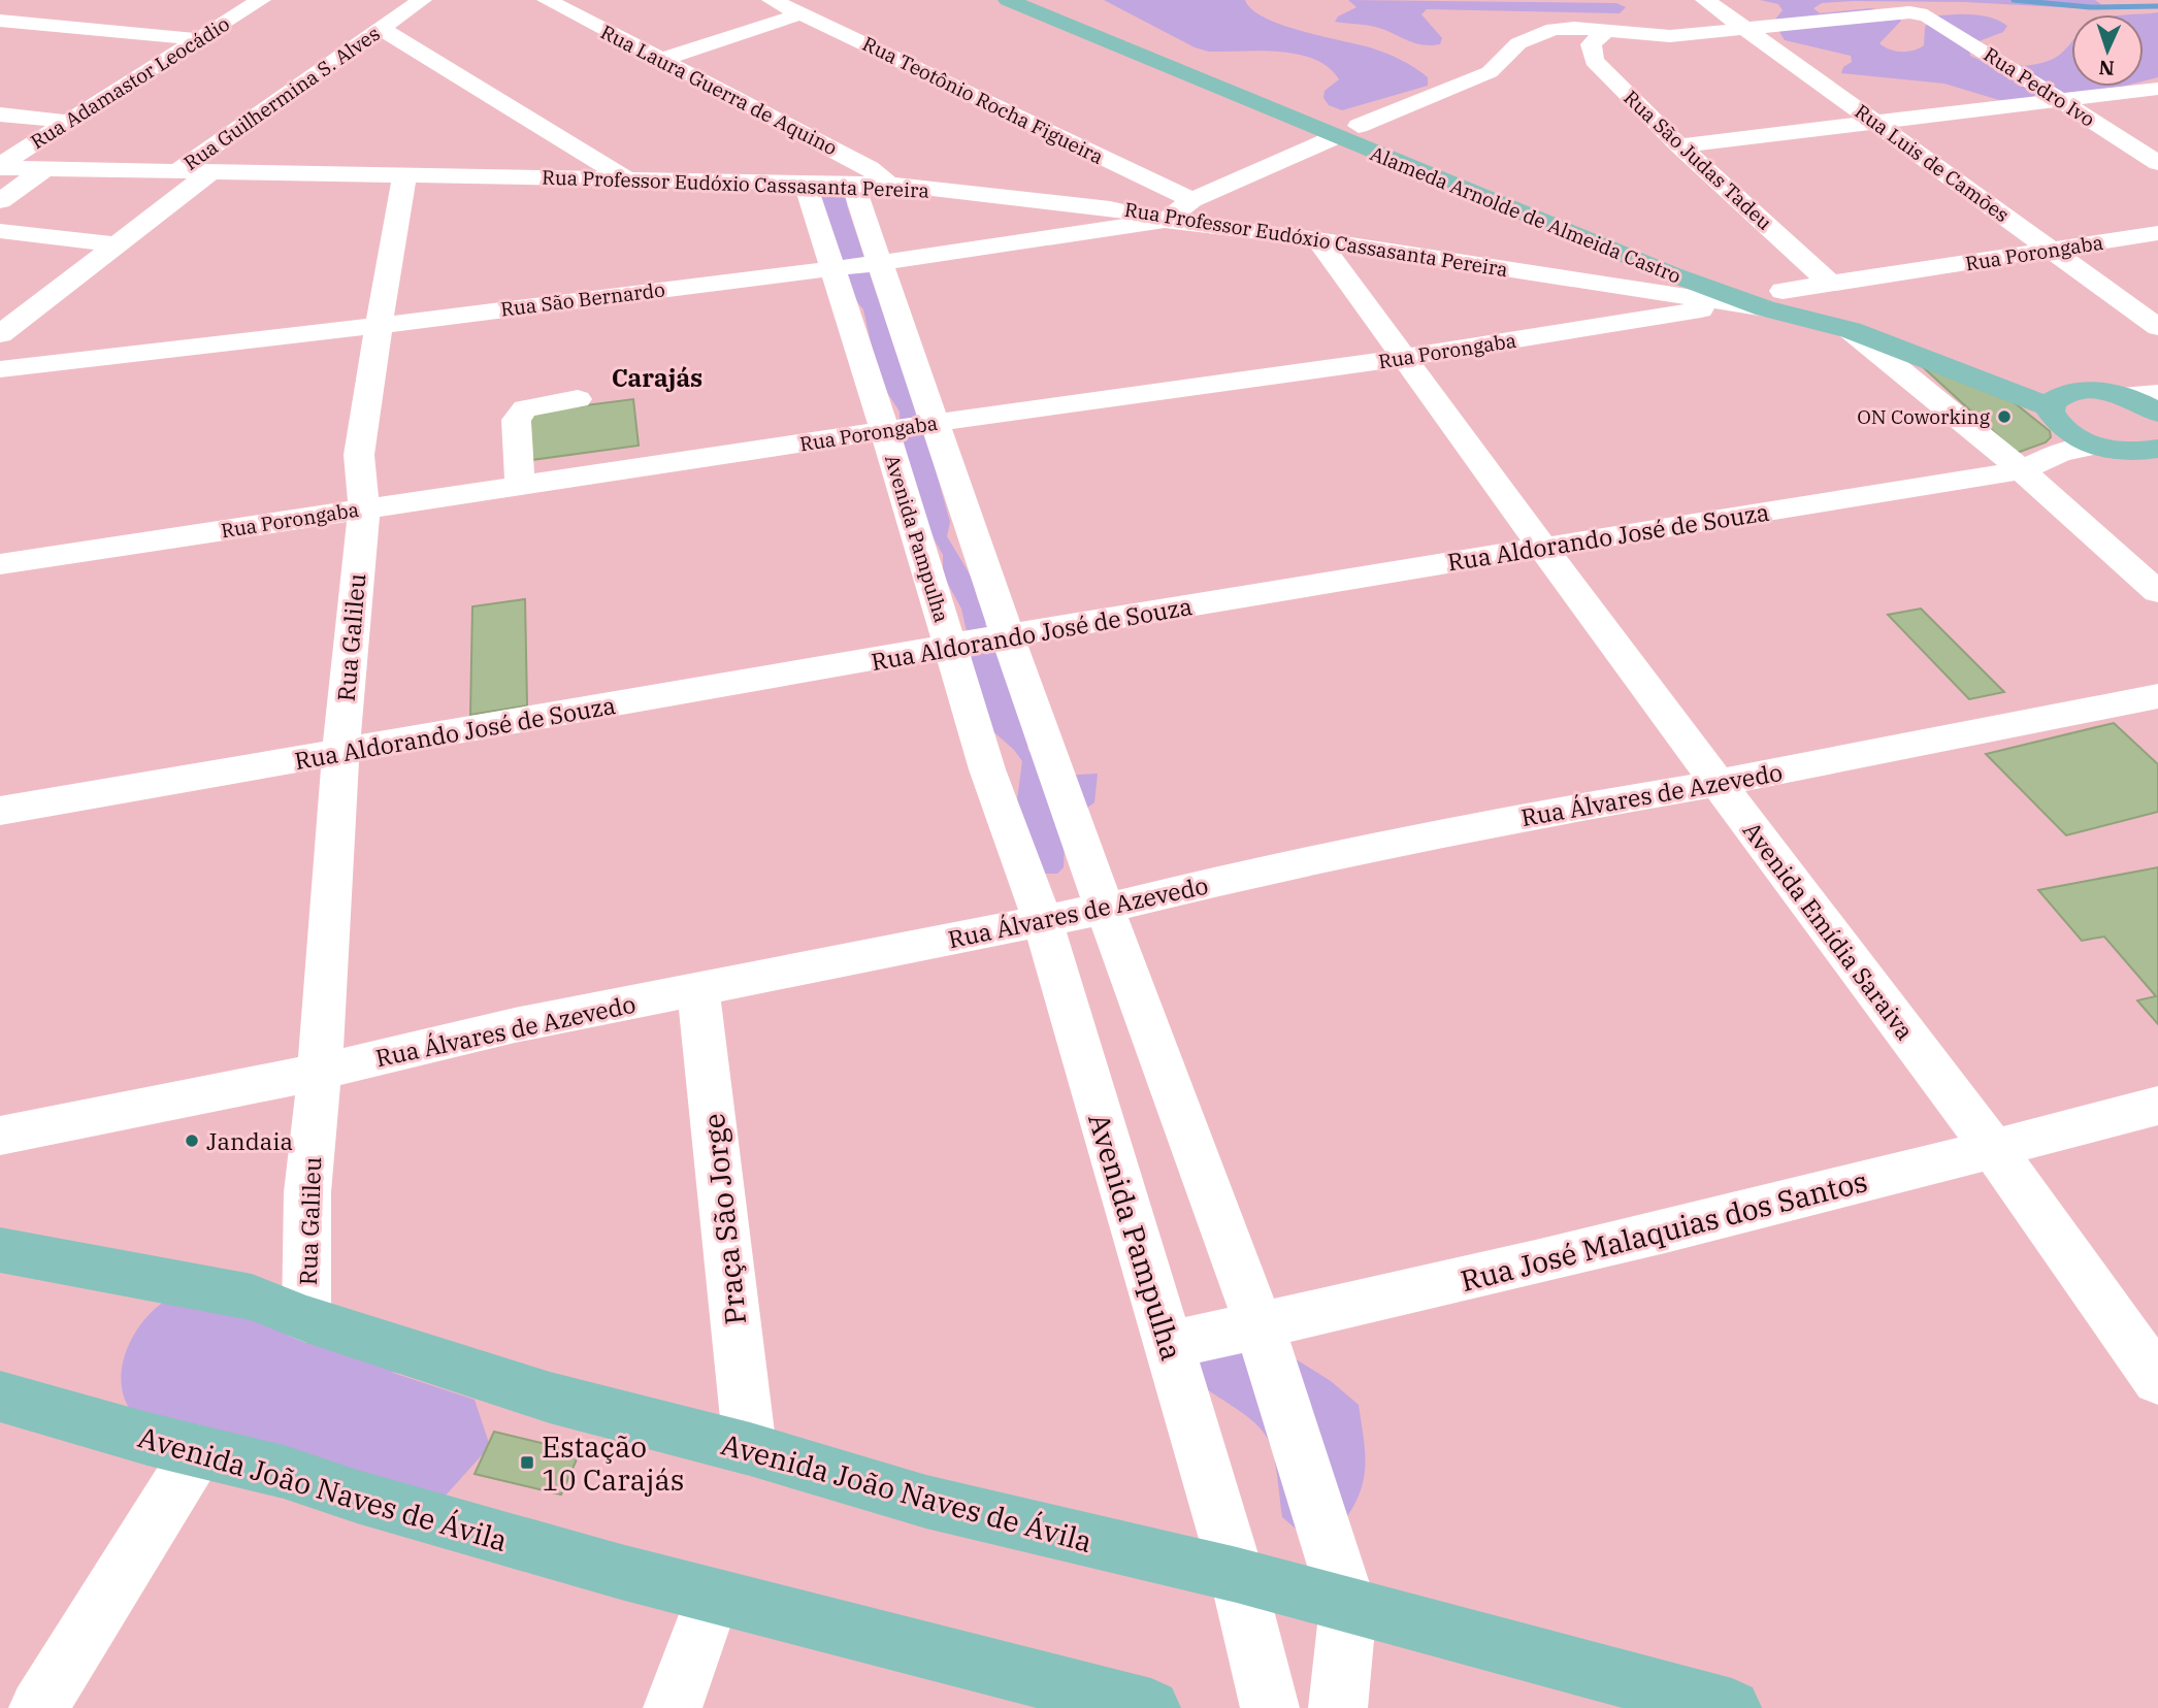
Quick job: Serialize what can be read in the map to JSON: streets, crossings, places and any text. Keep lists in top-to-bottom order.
{
  "streets": {
    "main road": ["Alameda Arnolde de Almeida Castro", "Avenida João Naves de Ávila"],
    "street": [
      "Rua Adamastor Leocádio",
      "Rua Pedro Ivo",
      "Rua Laura Guerra de Aquino",
      "Rua Guilhermina S. Alves",
      "Rua Teotônio Rocha Figueira",
      "Rua São Judas Tadeu",
      "Rua Luis de Camões",
      "Rua Professor Eudóxio Cassasanta Pereira",
      "Rua Porongaba",
      "Rua São Bernardo",
      "Rua Aldorando José de Souza",
      "Avenida Pampulha",
      "Rua Galileu",
      "Rua Álvares de Azevedo",
      "Avenida Emídia Saraiva",
      "Praça São Jorge",
      "Rua José Malaquias dos Santos"
    ]
  },
  "crossings": [
    ["Rua Adamastor Leocádio", "Rua Professor Eudóxio Cassasanta Pereira"],
    ["Rua Pedro Ivo", "Rua Luis de Camões"],
    ["Rua Laura Guerra de Aquino", "Rua Professor Eudóxio Cassasanta Pereira"],
    ["Rua Guilhermina S. Alves", "Rua Professor Eudóxio Cassasanta Pereira"],
    ["Rua São Judas Tadeu", "Rua Porongaba"],
    ["Rua Luis de Camões", "Rua Porongaba"],
    ["Rua Professor Eudóxio Cassasanta Pereira", "Alameda Arnolde de Almeida Castro"],
    ["Rua Professor Eudóxio Cassasanta Pereira", "Rua Porongaba"],
    ["Rua Professor Eudóxio Cassasanta Pereira", "Rua São Bernardo"],
    ["Rua Professor Eudóxio Cassasanta Pereira", "Avenida Pampulha"],
    ["Rua Professor Eudóxio Cassasanta Pereira", "Rua Galileu"],
    ["Rua Professor Eudóxio Cassasanta Pereira", "Avenida Emídia Saraiva"],
    ["Alameda Arnolde de Almeida Castro", "Rua Porongaba"],
    ["Alameda Arnolde de Almeida Castro", "Rua Aldorando José de Souza"],
    ["Rua Porongaba", "Avenida Pampulha"],
    ["Rua Porongaba", "Rua Galileu"],
    ["Rua Porongaba", "Avenida Emídia Saraiva"],
    ["Rua São Bernardo", "Avenida Pampulha"],
    ["Rua São Bernardo", "Rua Galileu"],
    ["Rua Aldorando José de Souza", "Avenida Pampulha"],
    ["Rua Aldorando José de Souza", "Rua Galileu"],
    ["Rua Aldorando José de Souza", "Avenida Emídia Saraiva"],
    ["Avenida Pampulha", "Rua Álvares de Azevedo"],
    ["Avenida Pampulha", "Rua José Malaquias dos Santos"],
    ["Avenida Pampulha", "Avenida João Naves de Ávila"],
    ["Rua Galileu", "Rua Álvares de Azevedo"],
    ["Rua Galileu", "Avenida João Naves de Ávila"],
    ["Rua Álvares de Azevedo", "Avenida Emídia Saraiva"],
    ["Rua Álvares de Azevedo", "Praça São Jorge"],
    ["Avenida Emídia Saraiva", "Rua José Malaquias dos Santos"],
    ["Praça São Jorge", "Avenida João Naves de Ávila"]
  ],
  "districts": ["Carajás"],
  "places": {
    "other": ["ON Coworking", "Jandaia"],
    "transit": ["Estação 10 Carajás"]
  },
  "north": "bottom"
}
